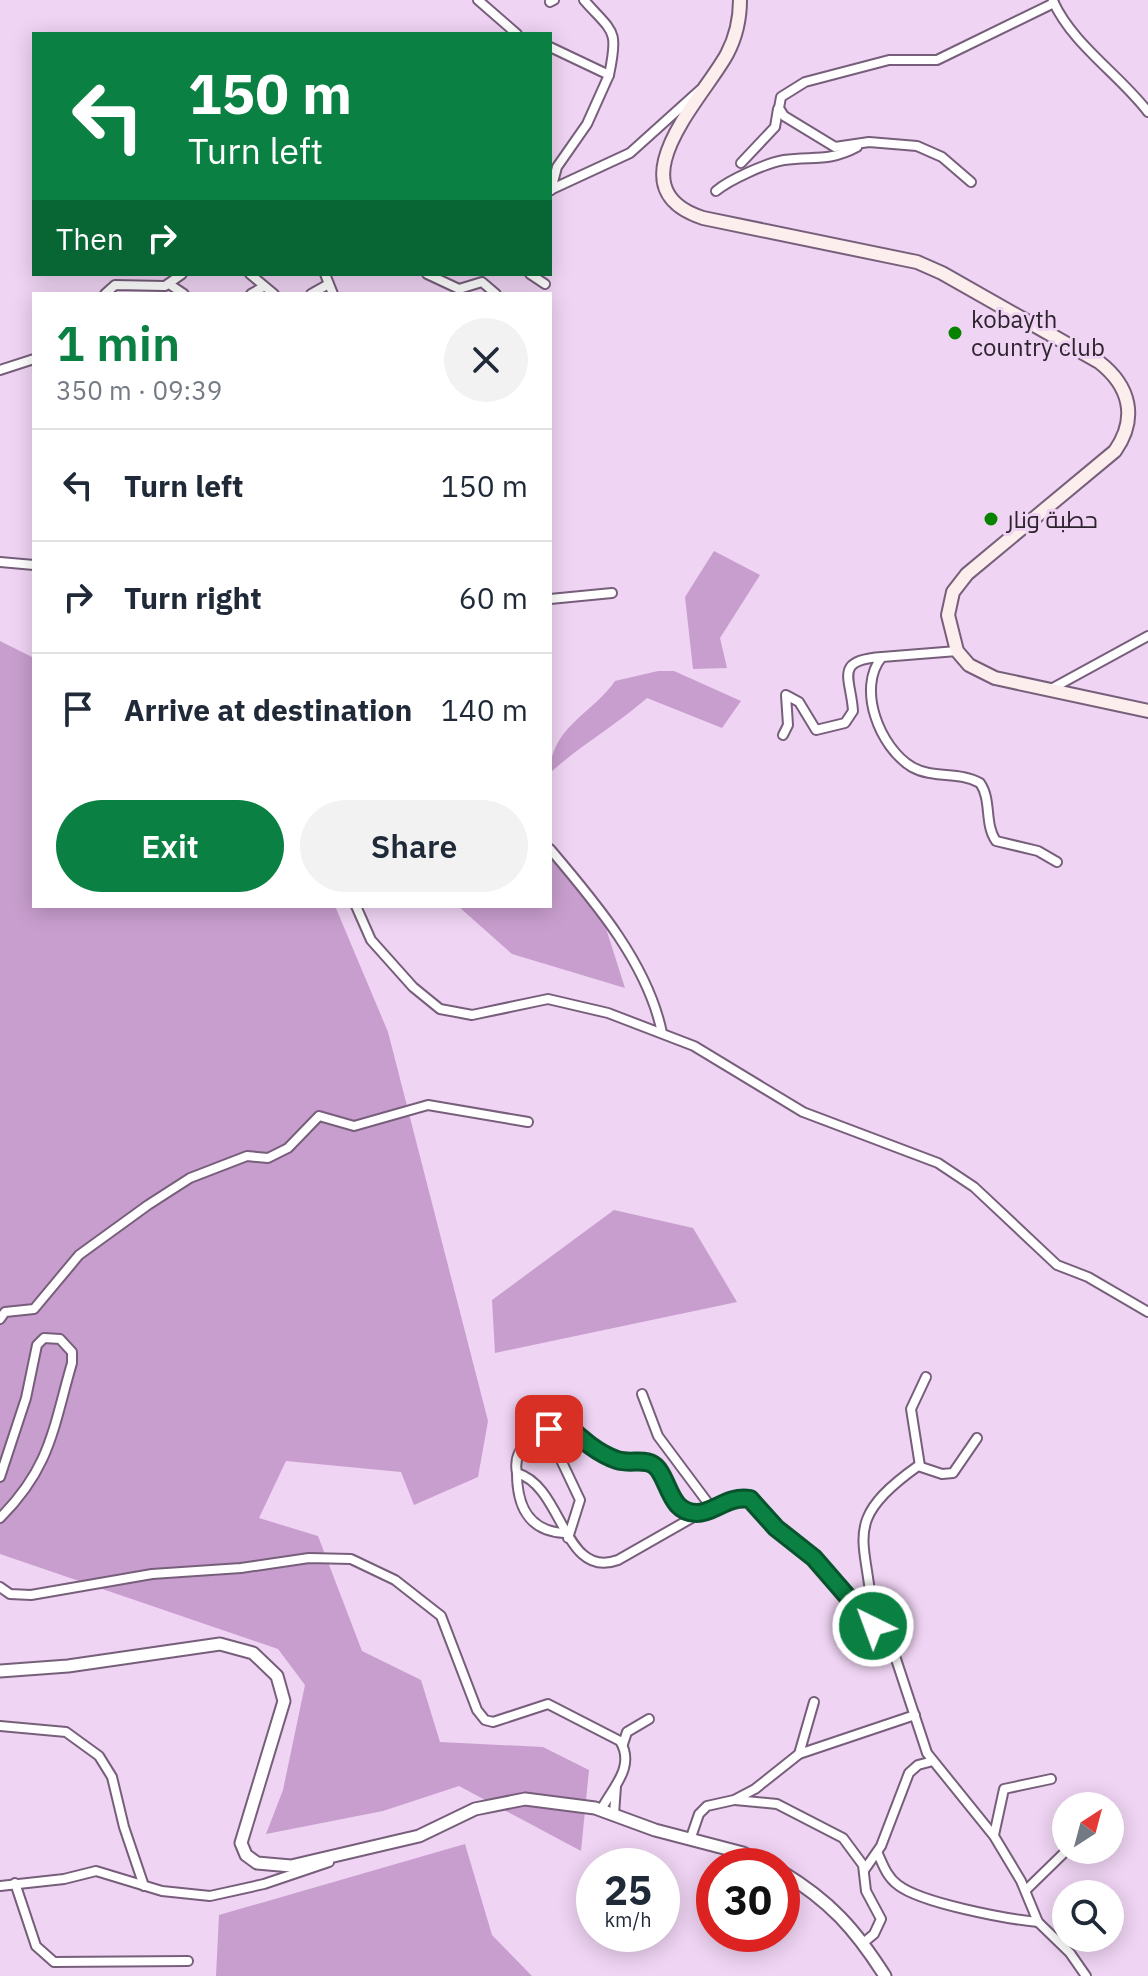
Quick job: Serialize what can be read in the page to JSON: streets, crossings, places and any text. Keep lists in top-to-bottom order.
{
  "places": ["kobayth country club", "حطبة ونار"],
  "north": "top right",
  "page": {
    "turn": ["150 m", "Turn left"],
    "then": "Then",
    "heading": ["1 min", "350 m · 09:39"],
    "list": [
      {
        "name": "Turn left",
        "value": "150 m"
      },
      {
        "name": "Turn right",
        "value": "60 m"
      },
      {
        "name": "Arrive at destination",
        "value": "140 m"
      }
    ],
    "buttons": ["Exit", "Share"],
    "speed": "25 km/h",
    "limit": "30"
  }
}
